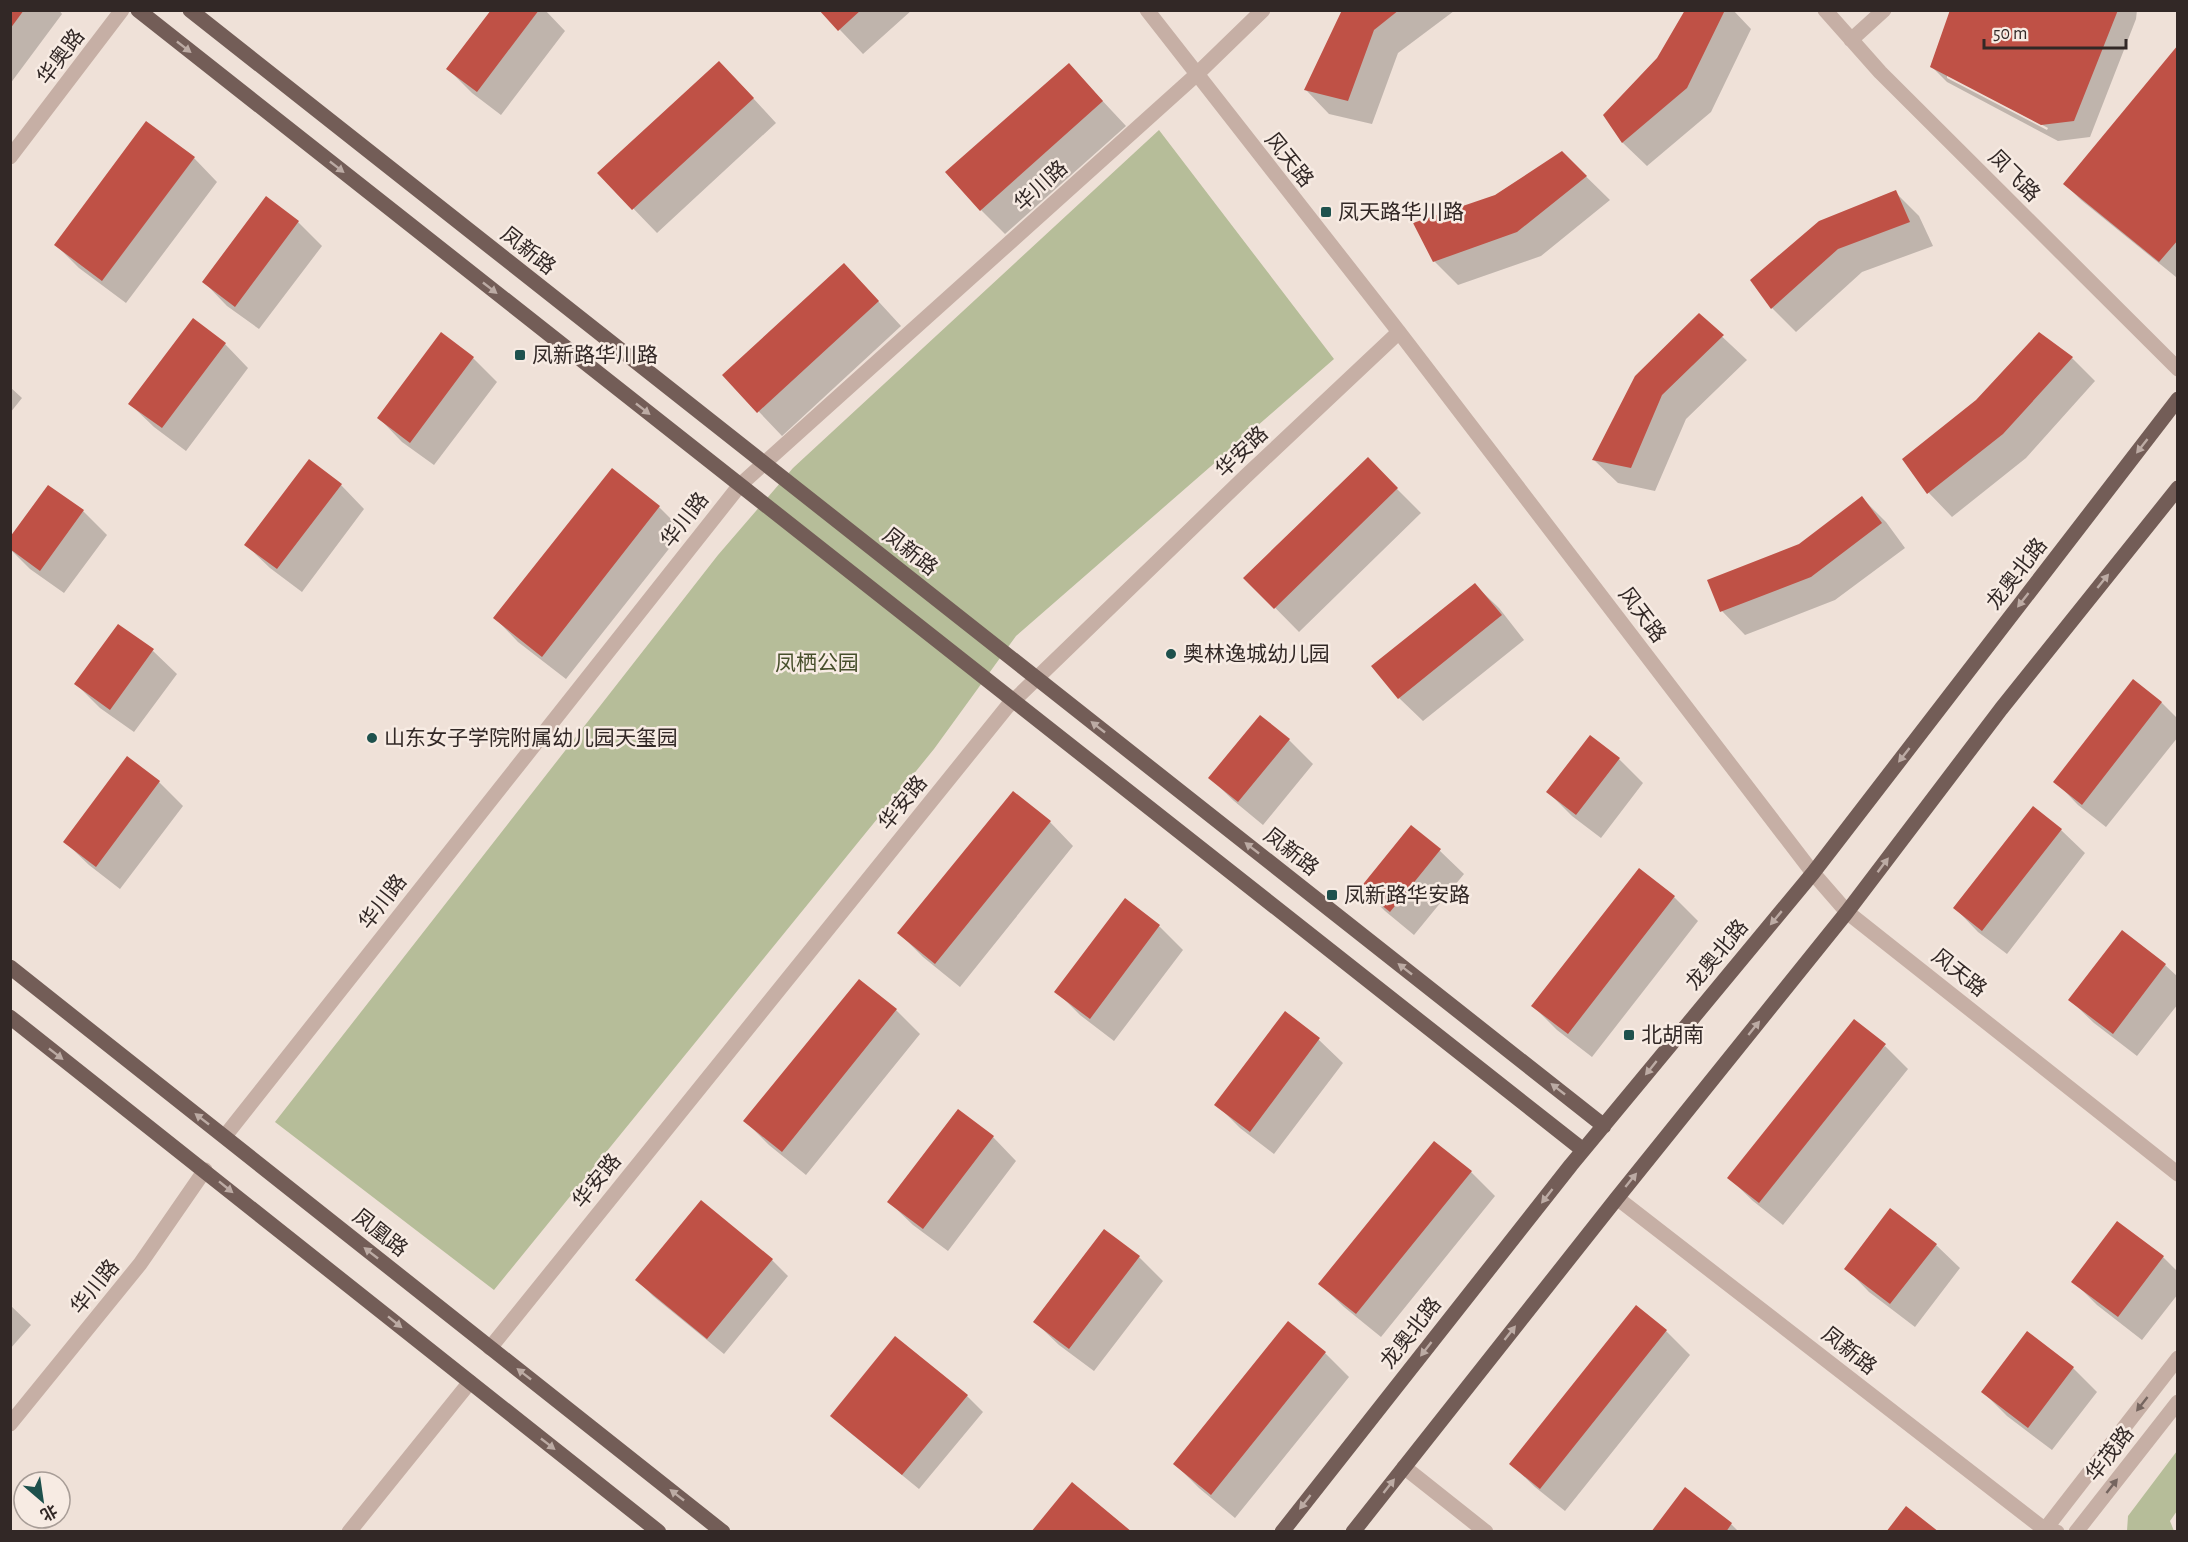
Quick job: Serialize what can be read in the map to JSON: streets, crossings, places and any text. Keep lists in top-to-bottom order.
{
  "streets": {
    "main road": ["凤新路", "龙奥北路", "凤凰路"],
    "street": [
      "华奥路",
      "风天路",
      "凤飞路",
      "华川路",
      "华安路",
      "华茂路"
    ]
  },
  "crossings": [
    ["风天路", "华川路"],
    ["风天路", "华安路"],
    ["风天路", "龙奥北路"],
    ["华川路", "凤新路"],
    ["华川路", "凤凰路"],
    ["凤新路", "华安路"],
    ["凤新路", "龙奥北路"],
    ["华安路", "凤凰路"]
  ],
  "parks": ["凤栖公园"],
  "places": {
    "transit": [
      "凤天路华川路",
      "凤新路华川路",
      "凤新路华安路",
      "北胡南"
    ],
    "other": ["奥林逸城幼儿园", "山东女子学院附属幼儿园天玺园"]
  },
  "scale_bar": "50 m",
  "north": "bottom right"
}
